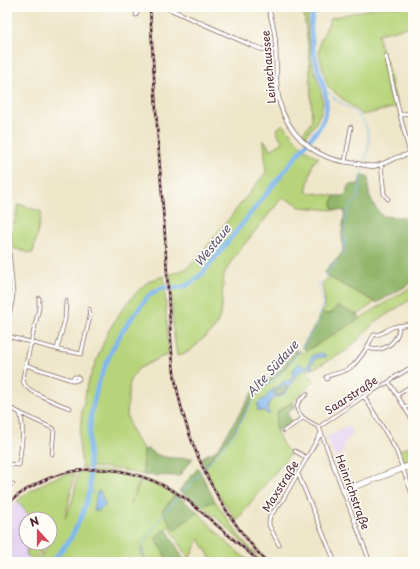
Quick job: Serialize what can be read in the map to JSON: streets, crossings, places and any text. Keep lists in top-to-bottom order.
{
  "streets": {
    "street": [
      "Leinechaussee",
      "Saarstraße",
      "Maxstraße",
      "Heinrichstraße"
    ]
  },
  "crossings": [
    ["Saarstraße", "Heinrichstraße"],
    ["Maxstraße", "Heinrichstraße"]
  ],
  "water": ["Westaue", "Alte Südaue"],
  "north": "top"
}
